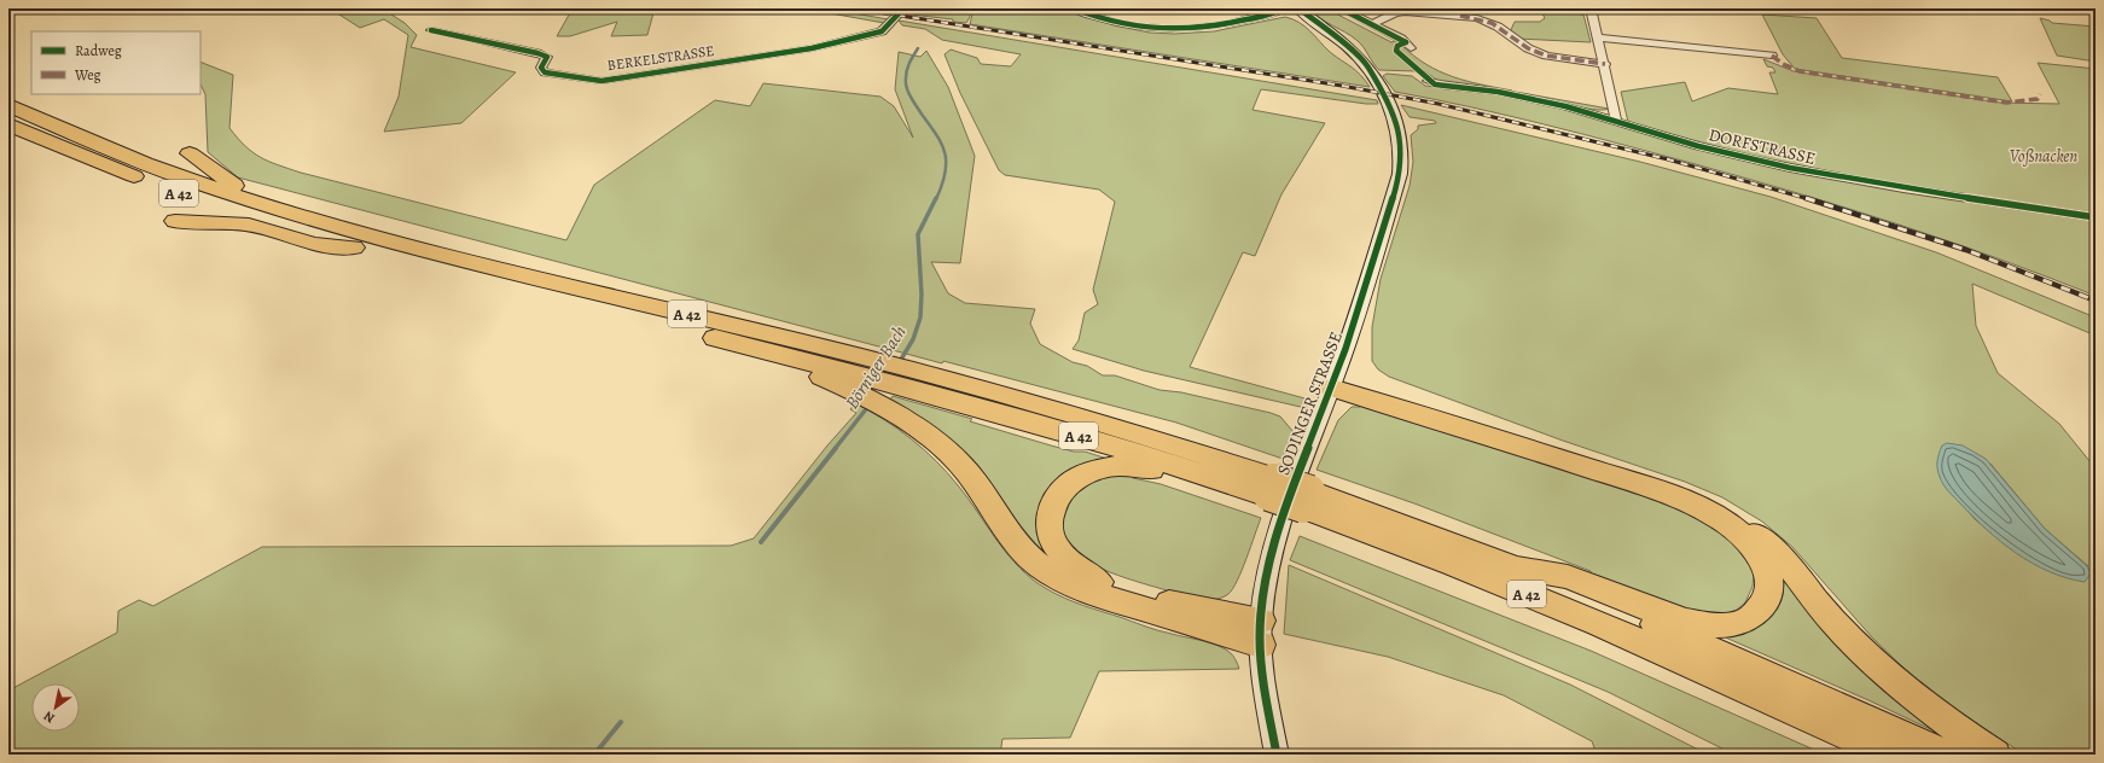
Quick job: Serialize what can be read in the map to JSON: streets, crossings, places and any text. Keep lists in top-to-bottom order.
{
  "streets": {
    "highway": ["A 42"],
    "main road": ["SODINGER STRASSE"],
    "street": ["BERKELSTRASSE", "DORFSTRASSE"]
  },
  "water": ["Börniger Bach"],
  "parks": ["Voßnacken"],
  "legend": ["Radweg", "Weg"],
  "north": "bottom left"
}
